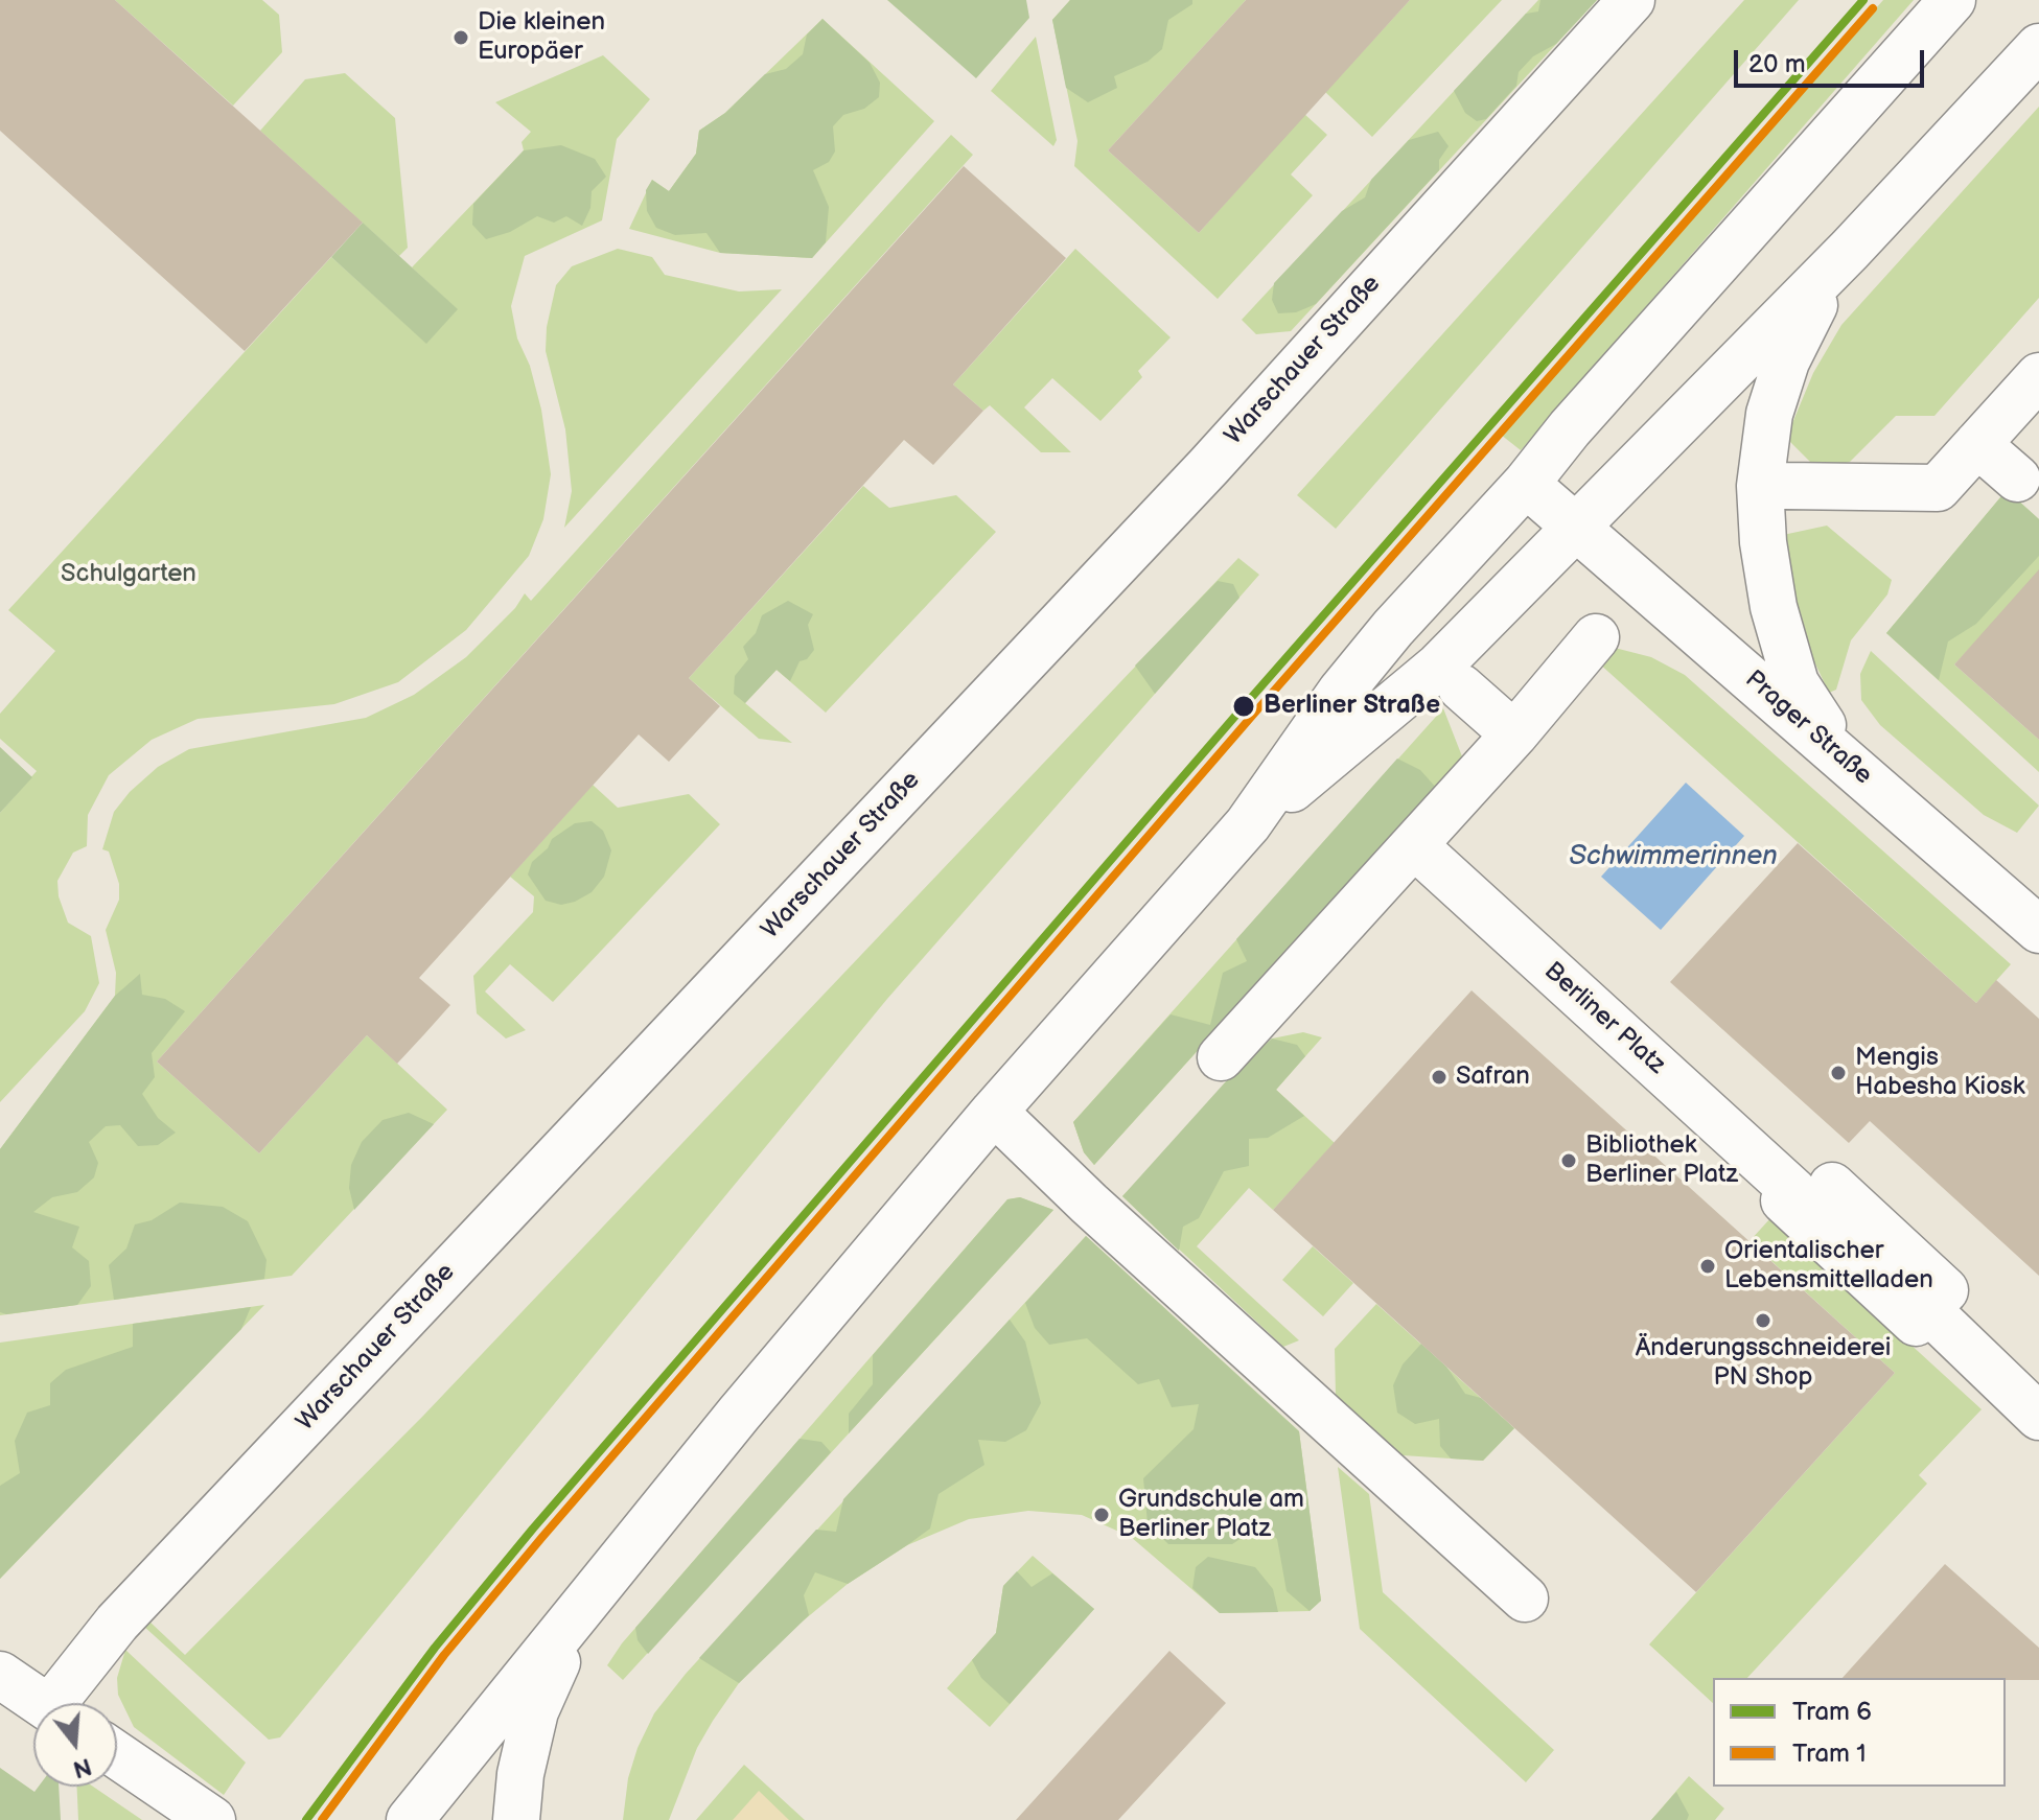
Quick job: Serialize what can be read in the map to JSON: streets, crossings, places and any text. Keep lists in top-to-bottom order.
{
  "streets": {
    "street": ["Warschauer Straße", "Prager Straße", "Berliner Platz"]
  },
  "water": ["Schwimmerinnen"],
  "parks": ["Schulgarten"],
  "places": [
    "Die kleinen Europäer",
    "Berliner Straße",
    "Mengis Habesha Kiosk",
    "Safran",
    "Bibliothek Berliner Platz",
    "Orientalischer Lebensmittelladen",
    "Änderungsschneiderei PN Shop",
    "Grundschule am Berliner Platz"
  ],
  "lines": ["tram line 6", "tram line 1"],
  "legend": ["Tram 6", "Tram 1"],
  "scale_bar": "20 m",
  "north": "bottom"
}
